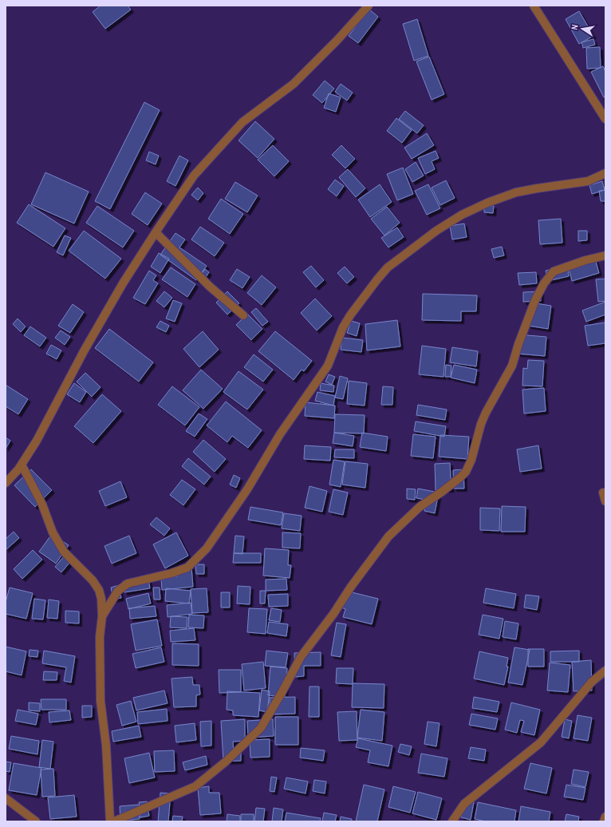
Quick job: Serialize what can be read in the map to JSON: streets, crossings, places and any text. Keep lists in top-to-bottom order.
{
  "north": "left"
}
